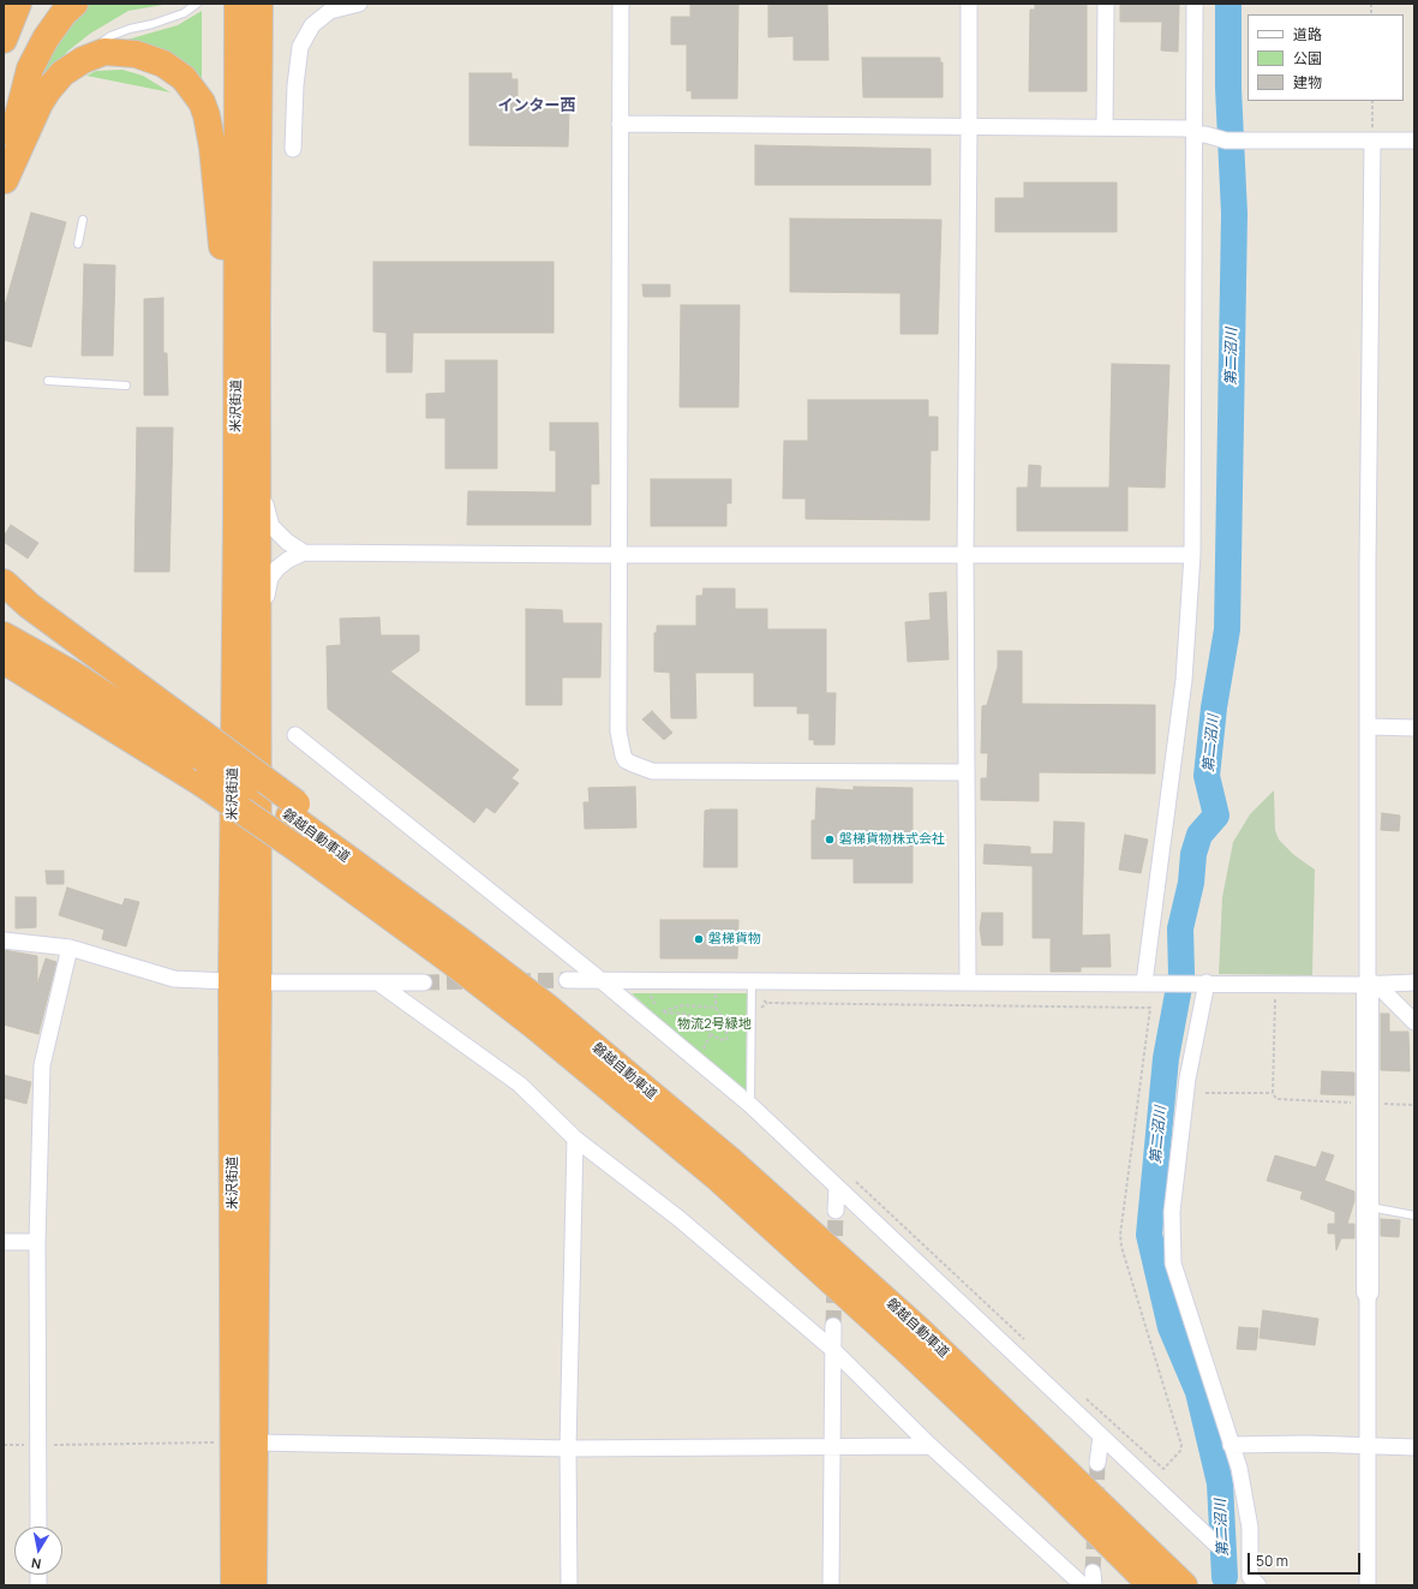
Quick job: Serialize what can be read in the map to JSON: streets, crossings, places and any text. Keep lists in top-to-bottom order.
{
  "streets": {
    "highway": ["米沢街道", "磐越自動車道"]
  },
  "districts": ["インター西"],
  "water": ["第二沼川"],
  "parks": ["物流2号緑地"],
  "places": ["磐梯貨物株式会社", "磐梯貨物"],
  "legend": ["道路", "公園", "建物"],
  "scale_bar": "50 m",
  "north": "bottom"
}
